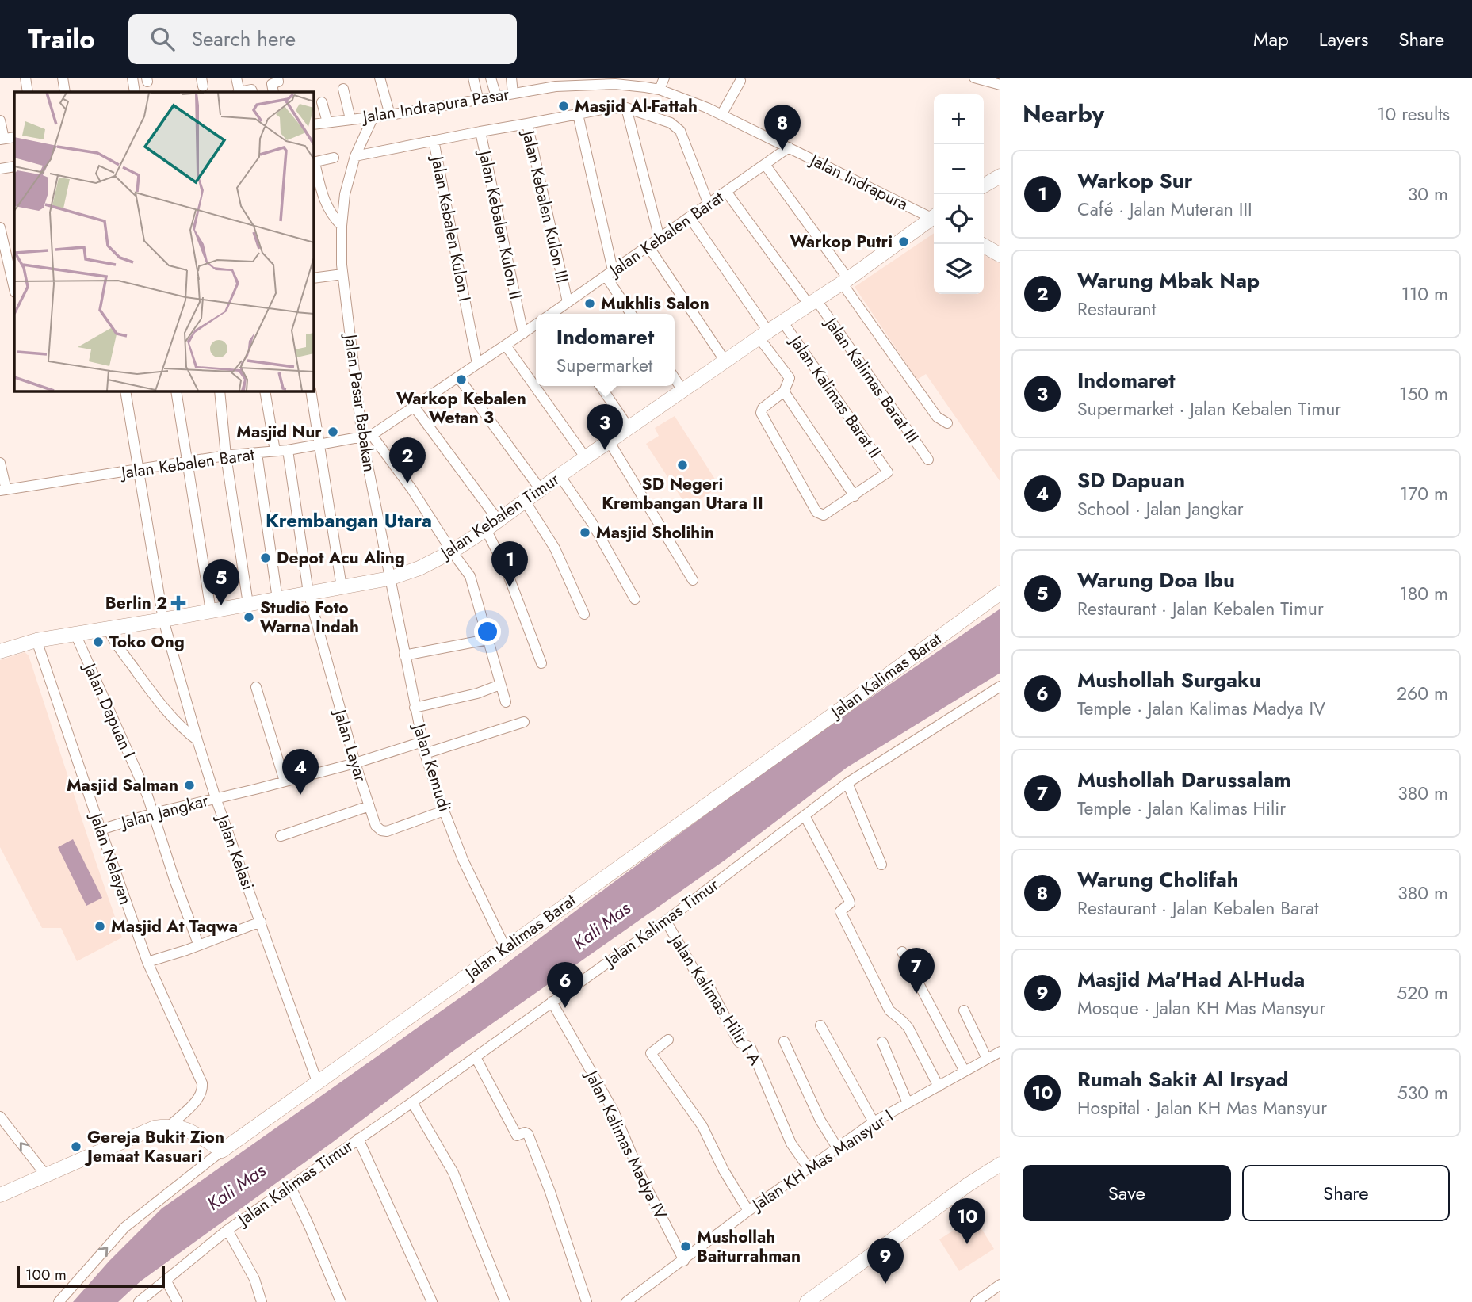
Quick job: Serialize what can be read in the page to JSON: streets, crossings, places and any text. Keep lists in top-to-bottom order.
{
  "streets": {
    "street": [
      "Jalan Indrapura Pasar",
      "Jalan Indrapura",
      "Jalan Kebalen Kulon III",
      "Jalan Kebalen Kulon II",
      "Jalan Kebalen Kulon I",
      "Jalan Kebalen Barat",
      "Jalan Kalimas Barat III",
      "Jalan Kalimas Barat II",
      "Jalan Pasar Babakan",
      "Jalan Kebalen Timur",
      "Jalan Kalimas Barat",
      "Jalan Dapuan I",
      "Jalan Layar",
      "Jalan Kemudi",
      "Jalan Jangkar",
      "Jalan Kelasi",
      "Jalan Nelayan",
      "Jalan Kalimas Timur",
      "Jalan Kalimas Hilir I A",
      "Jalan Kalimas Madya IV",
      "Jalan KH Mas Mansyur I"
    ]
  },
  "crossings": [
    ["Jalan Indrapura Pasar", "Jalan Indrapura"],
    ["Jalan Indrapura Pasar", "Jalan Pasar Babakan"],
    ["Jalan Indrapura", "Jalan Kebalen Barat"],
    ["Jalan Kebalen Kulon III", "Jalan Kebalen Kulon II"],
    ["Jalan Kebalen Kulon III", "Jalan Kebalen Barat"],
    ["Jalan Kebalen Kulon II", "Jalan Kebalen Kulon I"],
    ["Jalan Kebalen Kulon II", "Jalan Kebalen Barat"],
    ["Jalan Kebalen Kulon I", "Jalan Kebalen Barat"],
    ["Jalan Kebalen Kulon I", "Jalan Pasar Babakan"],
    ["Jalan Kebalen Barat", "Jalan Kalimas Barat III"],
    ["Jalan Kebalen Barat", "Jalan Pasar Babakan"],
    ["Jalan Kebalen Barat", "Jalan Layar"],
    ["Jalan Kebalen Barat", "Jalan Kelasi"],
    ["Jalan Kalimas Barat III", "Jalan Kebalen Timur"],
    ["Jalan Kalimas Barat II", "Jalan Kebalen Timur"],
    ["Jalan Pasar Babakan", "Jalan Kebalen Timur"],
    ["Jalan Pasar Babakan", "Jalan Kemudi"],
    ["Jalan Kebalen Timur", "Jalan Dapuan I"],
    ["Jalan Kebalen Timur", "Jalan Layar"],
    ["Jalan Kebalen Timur", "Jalan Kemudi"],
    ["Jalan Kebalen Timur", "Jalan Kelasi"],
    ["Jalan Kebalen Timur", "Jalan Nelayan"],
    ["Jalan Kalimas Barat", "Jalan Kemudi"],
    ["Jalan Kalimas Barat", "Jalan Kelasi"],
    ["Jalan Dapuan I", "Jalan Jangkar"],
    ["Jalan Layar", "Jalan Kemudi"],
    ["Jalan Layar", "Jalan Jangkar"],
    ["Jalan Kemudi", "Jalan Jangkar"],
    ["Jalan Jangkar", "Jalan Kelasi"],
    ["Jalan Jangkar", "Jalan Nelayan"],
    ["Jalan Kalimas Timur", "Jalan Kalimas Hilir I A"],
    ["Jalan Kalimas Timur", "Jalan Kalimas Madya IV"],
    ["Jalan Kalimas Hilir I A", "Jalan KH Mas Mansyur I"],
    ["Jalan Kalimas Madya IV", "Jalan KH Mas Mansyur I"]
  ],
  "districts": ["Krembangan Utara"],
  "water": ["Kali Mas"],
  "places": {
    "other": [
      "Masjid Al-Fattah",
      "Warkop Putri",
      "Mukhlis Salon",
      "Warkop Kebalen Wetan 3",
      "Masjid Nur",
      "SD Negeri Krembangan Utara II",
      "Masjid Sholihin",
      "Depot Acu Aling",
      "Studio Foto Warna Indah",
      "Toko Ong",
      "Masjid Salman",
      "Masjid At Taqwa",
      "Gereja Bukit Zion Jemaat Kasuari",
      "Mushollah Baiturrahman"
    ],
    "health": ["Berlin 2"]
  },
  "scale_bar": "100 m",
  "page": {
    "header": "Trailo",
    "search": "Search here",
    "nav": ["Map", "Layers", "Share"],
    "heading": ["Nearby", "10 results"],
    "map_buttons": ["+", "−"],
    "pins": [
      "8",
      "3",
      "2",
      "1",
      "5",
      "4",
      "7",
      "6",
      "10",
      "9"
    ],
    "list": [
      {
        "mark": "1",
        "name": "Warkop Sur",
        "note": "Café · Jalan Muteran III",
        "value": "30 m"
      },
      {
        "mark": "2",
        "name": "Warung Mbak Nap",
        "note": "Restaurant",
        "value": "110 m"
      },
      {
        "mark": "3",
        "name": "Indomaret",
        "note": "Supermarket · Jalan Kebalen Timur",
        "value": "150 m"
      },
      {
        "mark": "4",
        "name": "SD Dapuan",
        "note": "School · Jalan Jangkar",
        "value": "170 m"
      },
      {
        "mark": "5",
        "name": "Warung Doa Ibu",
        "note": "Restaurant · Jalan Kebalen Timur",
        "value": "180 m"
      },
      {
        "mark": "6",
        "name": "Mushollah Surgaku",
        "note": "Temple · Jalan Kalimas Madya IV",
        "value": "260 m"
      },
      {
        "mark": "7",
        "name": "Mushollah Darussalam",
        "note": "Temple · Jalan Kalimas Hilir",
        "value": "380 m"
      },
      {
        "mark": "8",
        "name": "Warung Cholifah",
        "note": "Restaurant · Jalan Kebalen Barat",
        "value": "380 m"
      },
      {
        "mark": "9",
        "name": "Masjid Ma'Had Al-Huda",
        "note": "Mosque · Jalan KH Mas Mansyur",
        "value": "520 m"
      },
      {
        "mark": "10",
        "name": "Rumah Sakit Al Irsyad",
        "note": "Hospital · Jalan KH Mas Mansyur",
        "value": "530 m"
      }
    ],
    "popup": ["Indomaret", "Supermarket"],
    "buttons": ["Save", "Share"],
    "scale": "100 m"
  }
}
